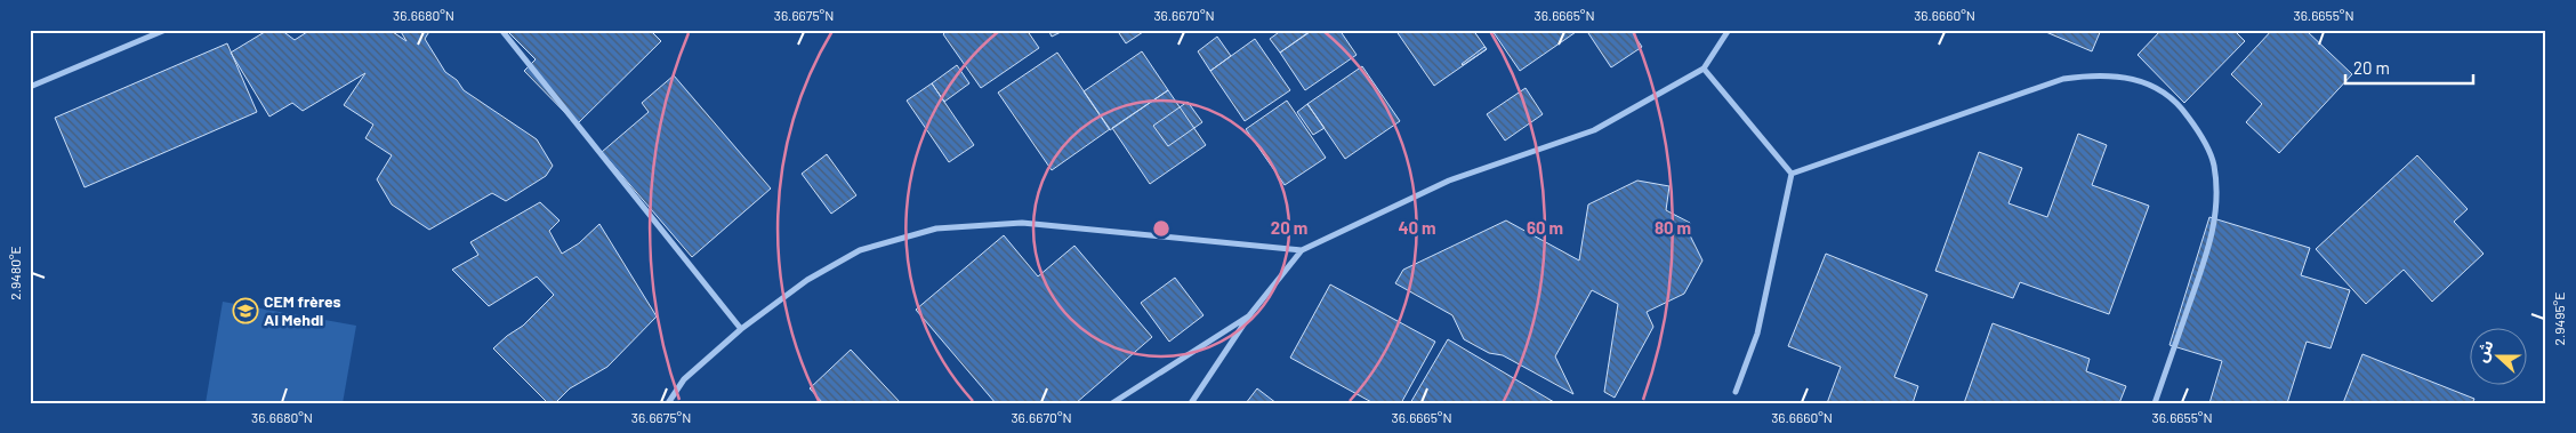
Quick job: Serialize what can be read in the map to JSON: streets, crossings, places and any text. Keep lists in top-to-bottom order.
{
  "places": {
    "school or university": ["CEM frères Al Mehdi"]
  },
  "scale_bar": "20 m",
  "north": "left",
  "coordinates": [
    "36.6680°N",
    "36.6675°N",
    "36.6670°N",
    "36.6665°N",
    "36.6660°N",
    "36.6655°N",
    "2.9480°E",
    "2.9495°E"
  ],
  "rings": [
    "20 m",
    "40 m",
    "60 m",
    "80 m"
  ]
}
